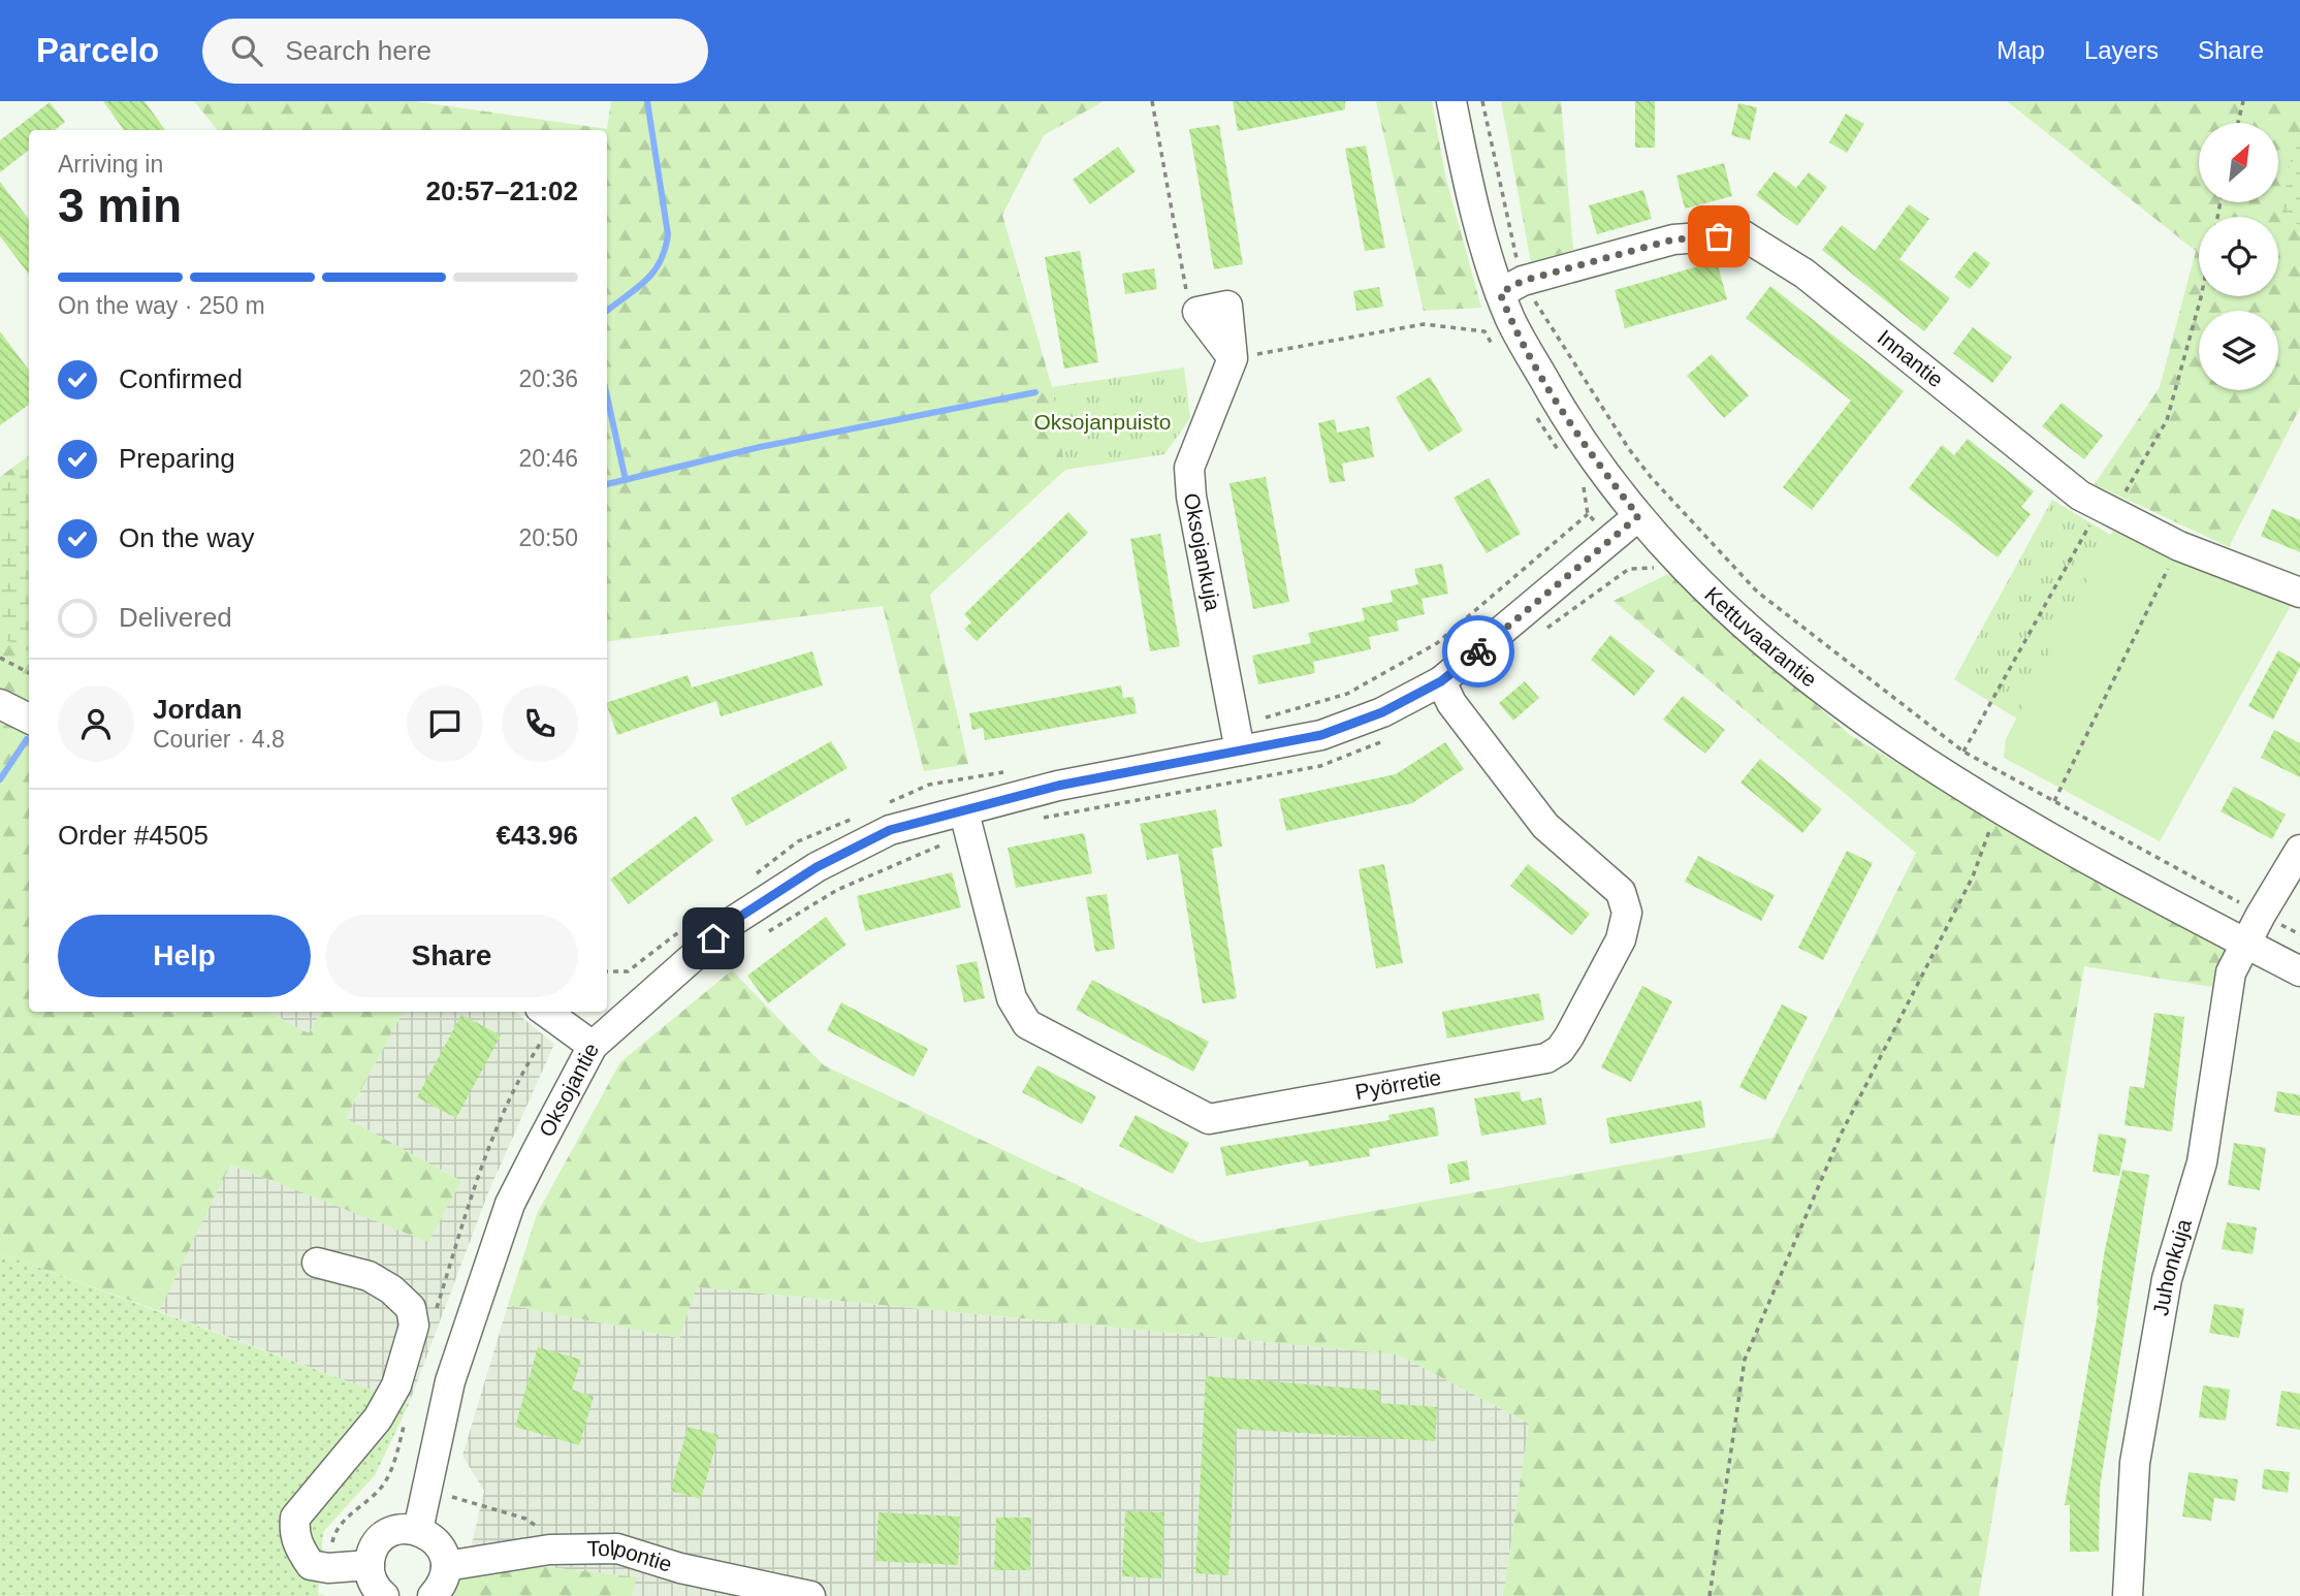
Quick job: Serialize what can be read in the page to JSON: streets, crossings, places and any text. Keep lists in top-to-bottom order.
{
  "streets": {
    "street": [
      "Innantie",
      "Oksojankuja",
      "Kettuvaarantie",
      "Pyörretie",
      "Oksojantie",
      "Juhonkuja",
      "Tolpontie"
    ]
  },
  "crossings": [
    ["Innantie", "Kettuvaarantie"],
    ["Oksojankuja", "Oksojantie"],
    ["Kettuvaarantie", "Oksojantie"],
    ["Kettuvaarantie", "Juhonkuja"],
    ["Pyörretie", "Oksojantie"]
  ],
  "parks": ["Oksojanpuisto"],
  "north": "top right",
  "page": {
    "header": "Parcelo",
    "search": "Search here",
    "nav": ["Map", "Layers", "Share"],
    "heading": ["3 min", "Arriving in", "20:57–21:02"],
    "panel": [
      "Jordan",
      "Courier · 4.8",
      "Order #4505",
      "€43.96"
    ],
    "bar": "On the way · 250 m",
    "list": [
      ["Confirmed", "20:36"],
      ["Preparing", "20:46"],
      ["On the way", "20:50"],
      "Delivered"
    ],
    "buttons": ["Help", "Share"]
  }
}
